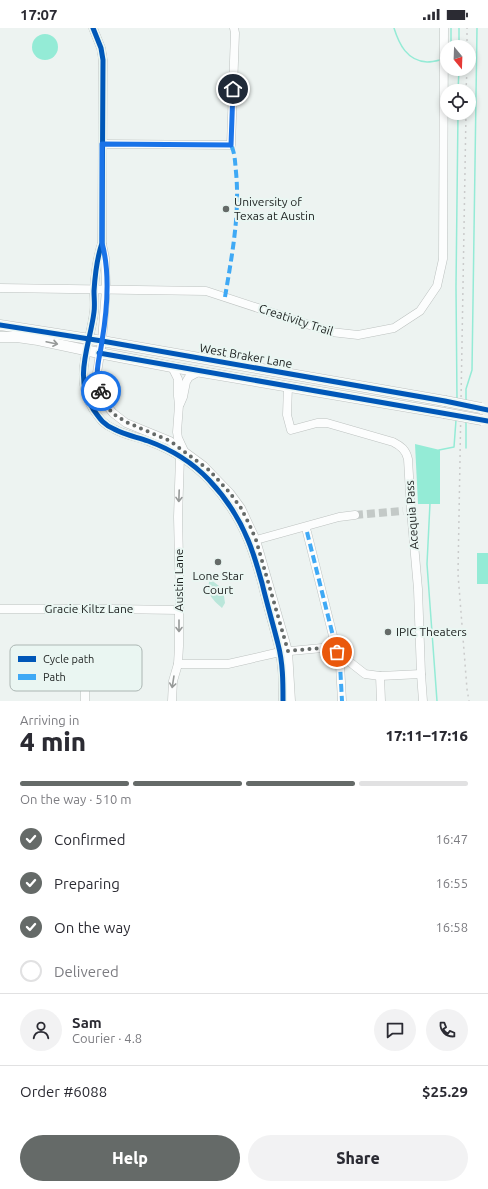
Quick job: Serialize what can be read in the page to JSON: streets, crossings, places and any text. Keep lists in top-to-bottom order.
{
  "streets": {
    "main road": ["West Braker Lane"],
    "street": [
      "Creativity Trail",
      "Acequia Pass",
      "Austin Lane",
      "Gracie Kiltz Lane"
    ]
  },
  "crossings": [
    ["West Braker Lane", "Acequia Pass"],
    ["Austin Lane", "Gracie Kiltz Lane"]
  ],
  "one_way": ["Austin Lane"],
  "places": ["University of Texas at Austin", "Lone Star Court", "IPIC Theaters"],
  "legend": ["Cycle path", "Path"],
  "north": "bottom",
  "page": {
    "status": "17:07",
    "heading": ["4 min", "Arriving in", "17:11–17:16"],
    "panel": [
      "Sam",
      "Courier · 4.8",
      "Order #6088",
      "$25.29"
    ],
    "bar": "On the way · 510 m",
    "list": [
      ["Confirmed", "16:47"],
      ["Preparing", "16:55"],
      ["On the way", "16:58"],
      "Delivered"
    ],
    "buttons": ["Help", "Share"]
  }
}
